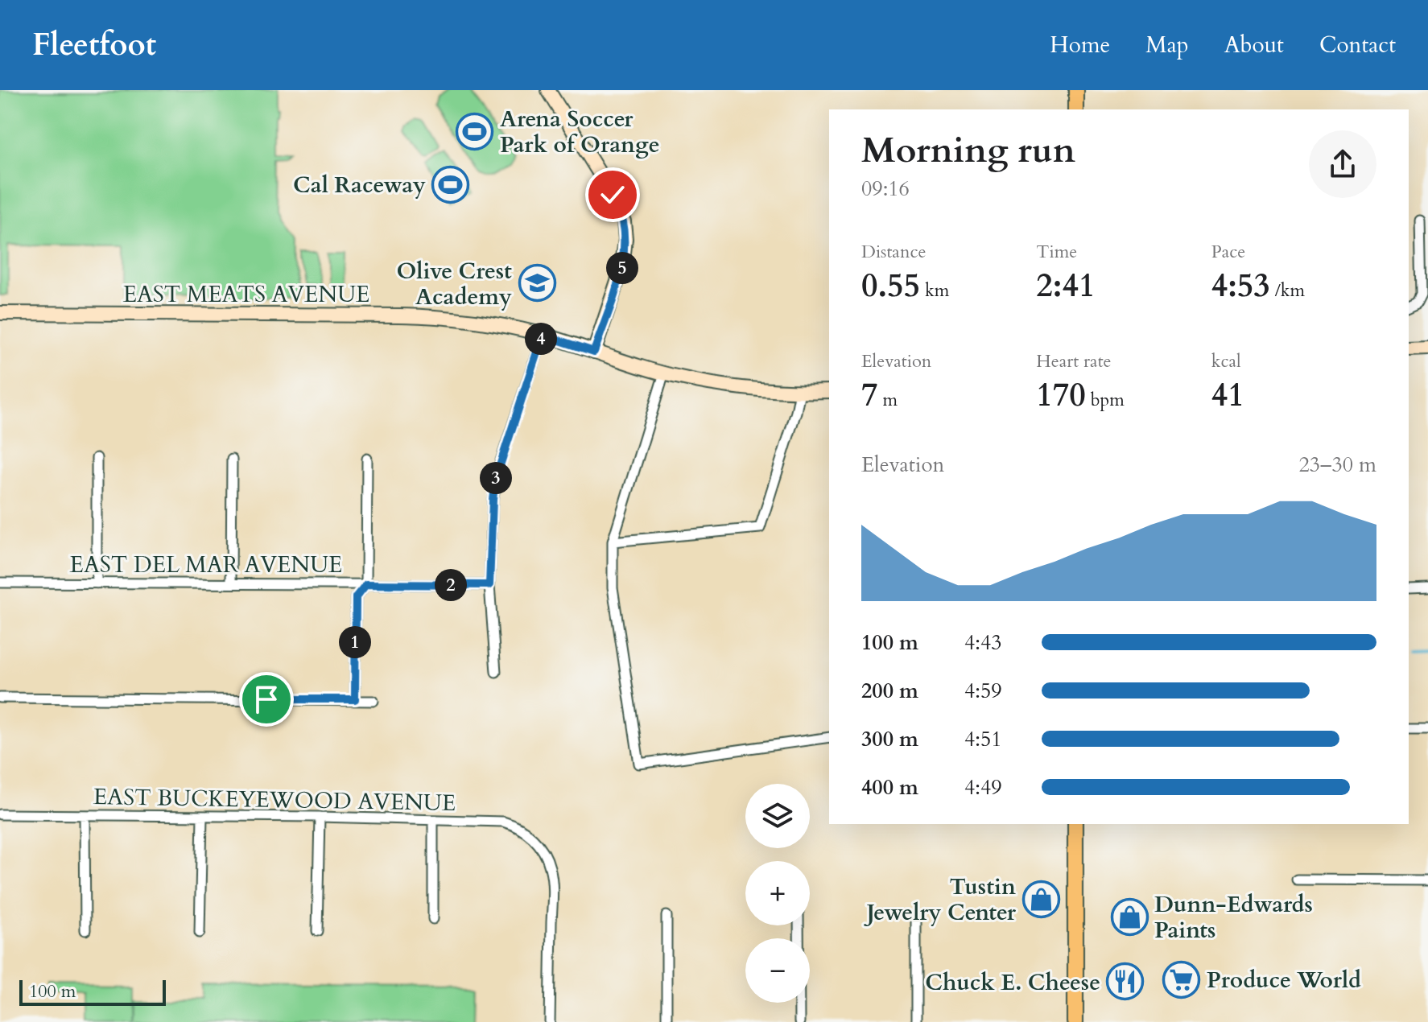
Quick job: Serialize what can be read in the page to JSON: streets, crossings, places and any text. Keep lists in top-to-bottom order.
{
  "streets": {
    "street": ["EAST MEATS AVENUE", "EAST DEL MAR AVENUE", "EAST BUCKEYEWOOD AVENUE"]
  },
  "places": {
    "sports": ["Arena Soccer Park of Orange", "Cal Raceway"],
    "school or university": ["Olive Crest Academy"],
    "shop": ["Tustin Jewelry Center", "Dunn-Edwards Paints"],
    "supermarket": ["Produce World"],
    "restaurant": ["Chuck E. Cheese"]
  },
  "scale_bar": "100 m",
  "page": {
    "header": "Fleetfoot",
    "nav": [
      "Home",
      "Map",
      "About",
      "Contact"
    ],
    "heading": ["Morning run", "09:16"],
    "stats": [
      ["Distance", "0.55 km"],
      ["Time", "2:41"],
      ["Pace", "4:53 /km"],
      ["Elevation", "7 m"],
      ["Heart rate", "170 bpm"],
      ["kcal", "41"]
    ],
    "pins": [
      "5",
      "4",
      "3",
      "2",
      "1"
    ],
    "chart": ["Elevation", "23–30 m"],
    "list": [
      {
        "name": "100 m",
        "note": "4:43"
      },
      {
        "name": "200 m",
        "note": "4:59"
      },
      {
        "name": "300 m",
        "note": "4:51"
      },
      {
        "name": "400 m",
        "note": "4:49"
      }
    ],
    "map_buttons": ["+", "−"],
    "scale": "100 m"
  }
}
